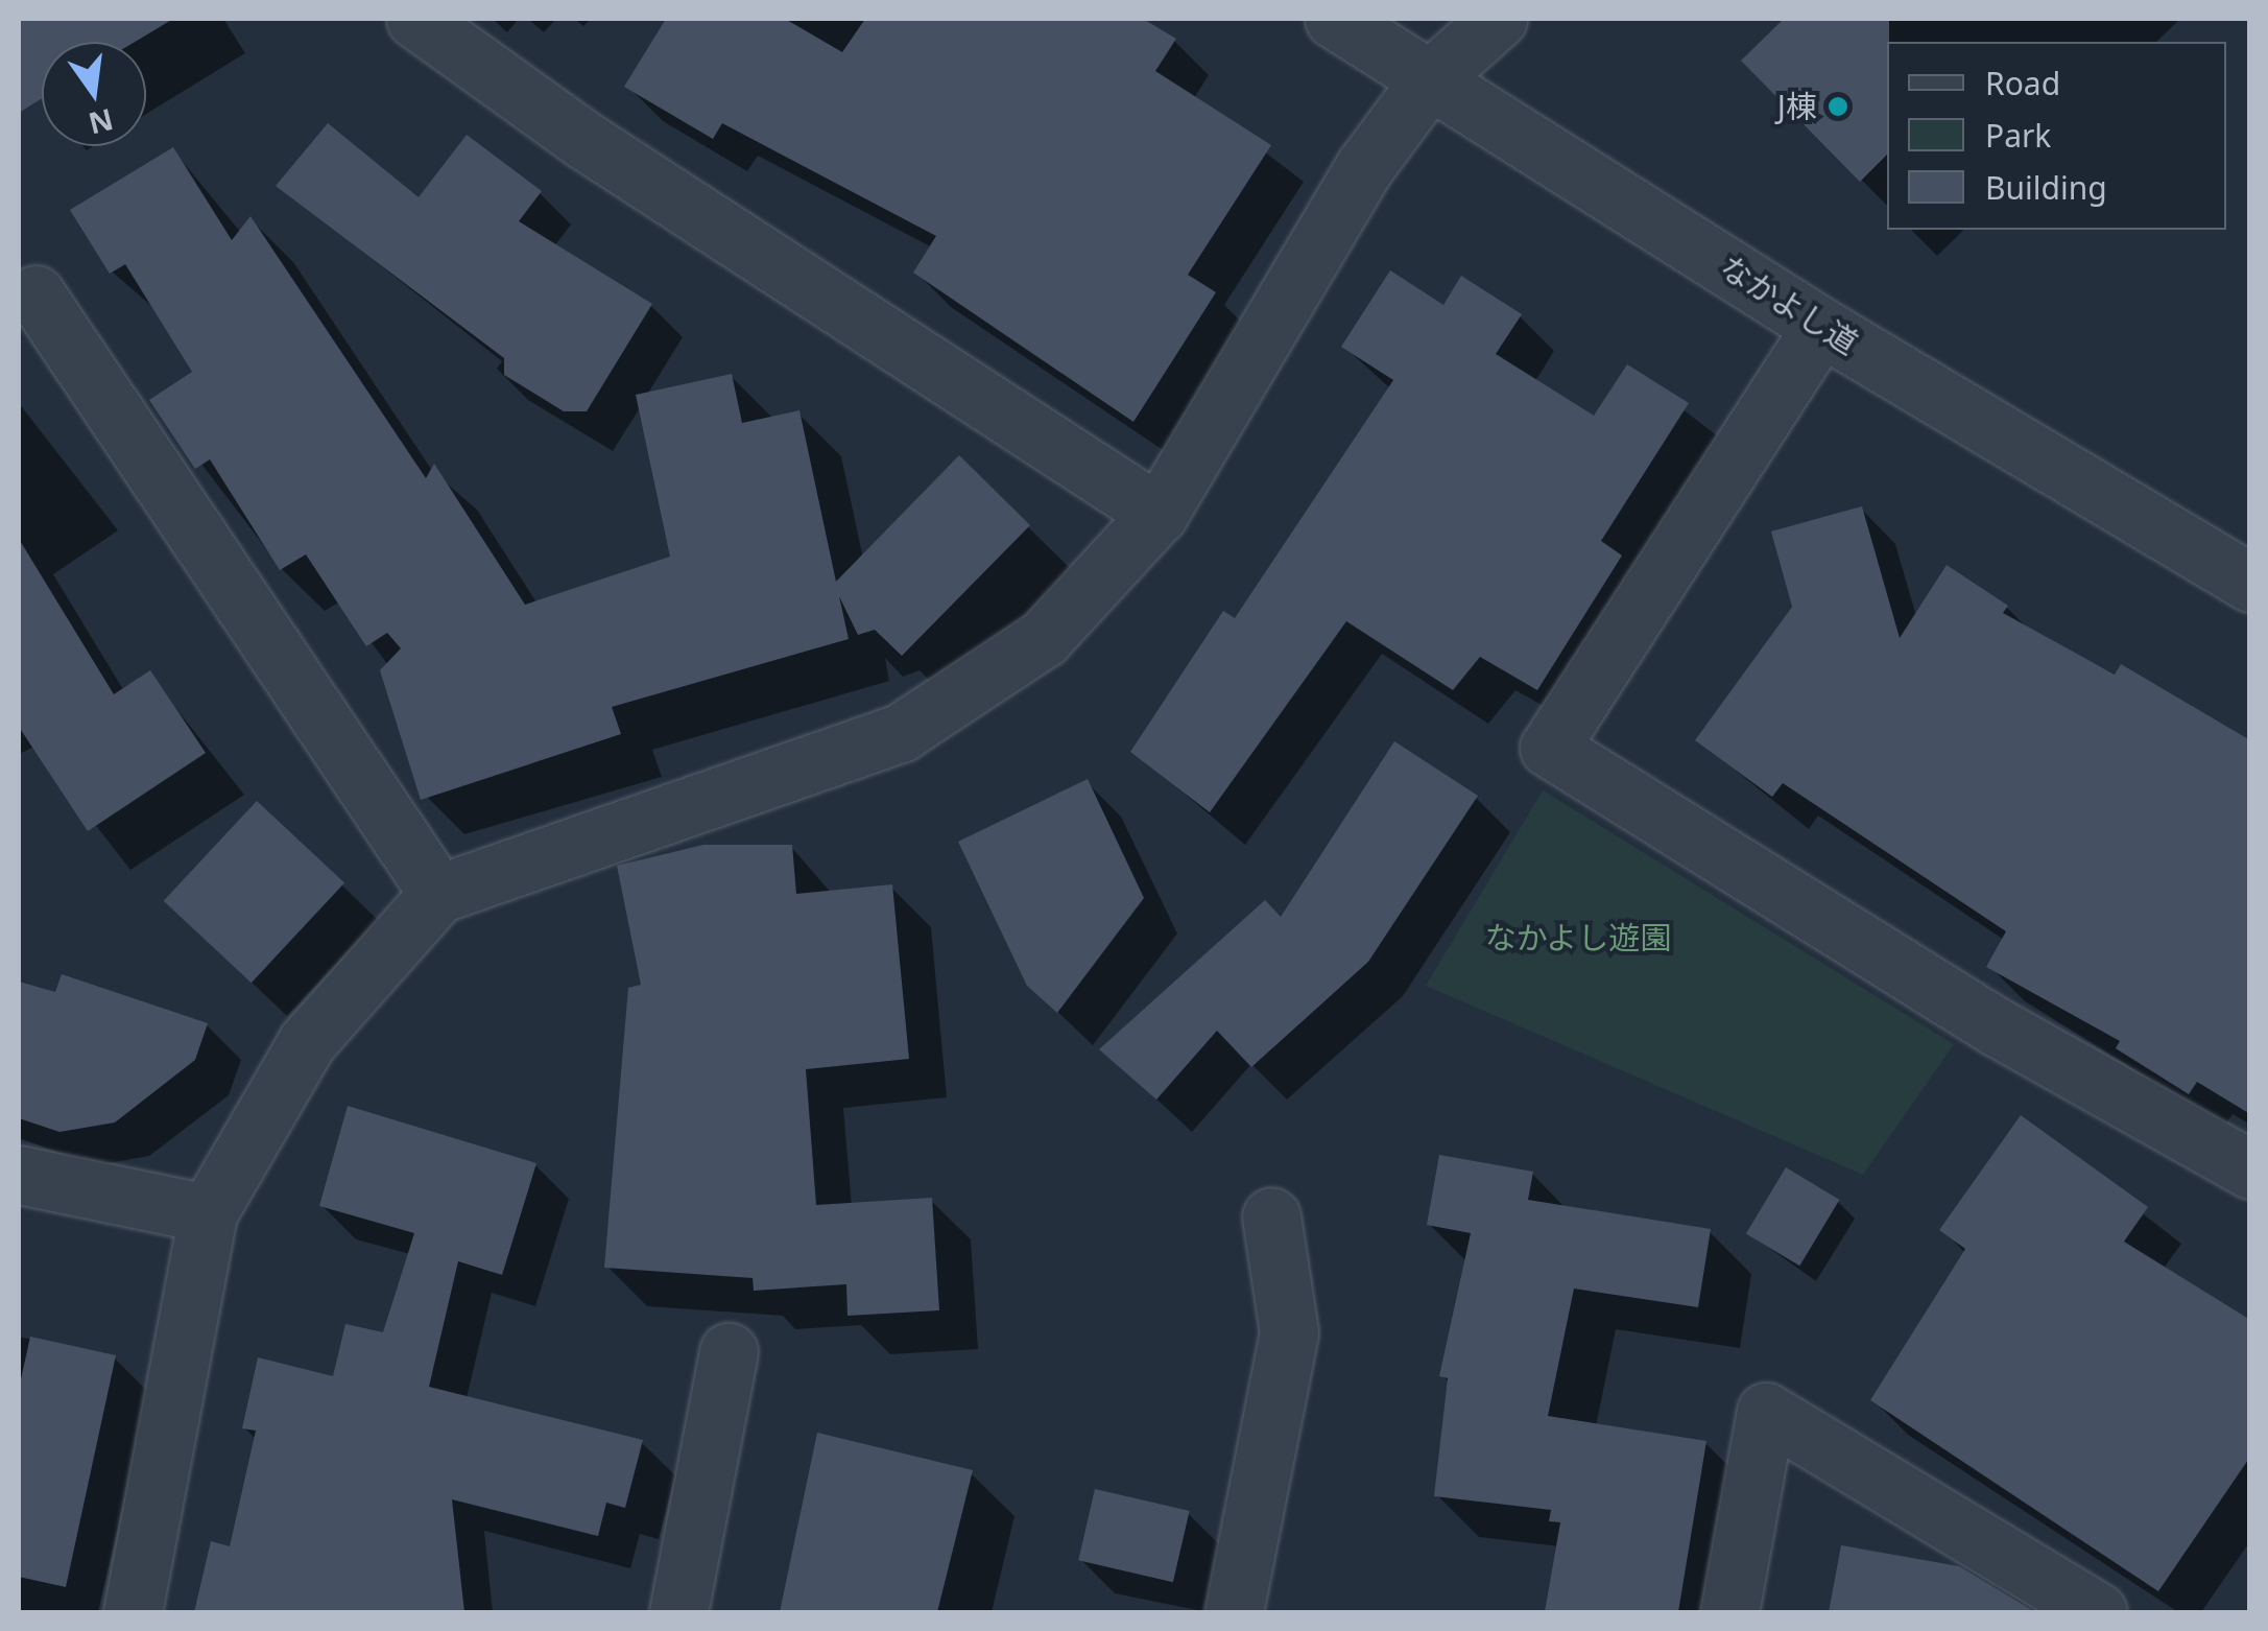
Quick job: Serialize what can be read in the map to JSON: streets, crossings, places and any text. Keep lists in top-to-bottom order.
{
  "streets": {
    "street": ["なかよし道"]
  },
  "parks": ["なかよし遊園"],
  "places": ["J棟"],
  "legend": ["Road", "Park", "Building"],
  "north": "bottom"
}
